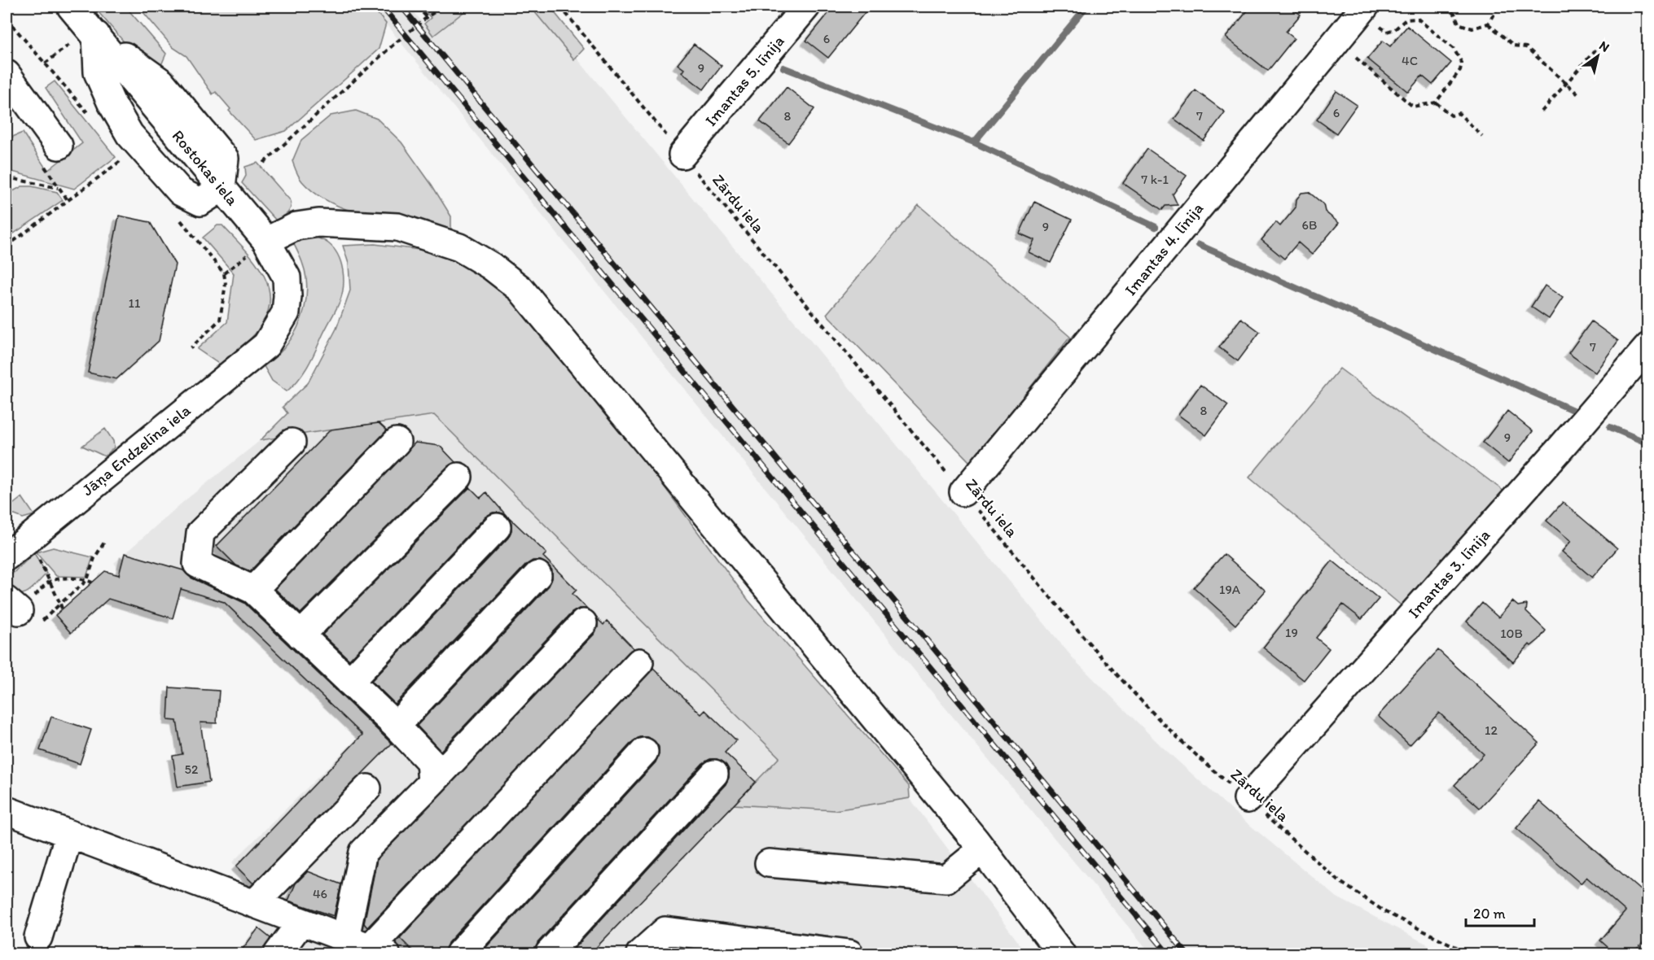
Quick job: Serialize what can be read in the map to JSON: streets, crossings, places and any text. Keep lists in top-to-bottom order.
{
  "streets": {
    "street": [
      "Imantas 5. līnija",
      "Rostokas iela",
      "Imantas 4. līnija",
      "Jāņa Endzelīna iela",
      "Imantas 3. līnija"
    ],
    "path": ["Zārdu iela"]
  },
  "crossings": [
    ["Imantas 5. līnija", "Zārdu iela"],
    ["Rostokas iela", "Jāņa Endzelīna iela"],
    ["Zārdu iela", "Imantas 4. līnija"],
    ["Zārdu iela", "Imantas 3. līnija"]
  ],
  "house_numbers": [
    "6",
    "4C",
    "9",
    "6",
    "8",
    "7",
    "7 k-1",
    "6B",
    "9",
    "11",
    "7",
    "8",
    "9",
    "19A",
    "19",
    "10B",
    "12",
    "52",
    "46"
  ],
  "scale_bar": "20 m",
  "north": "top right"
}
